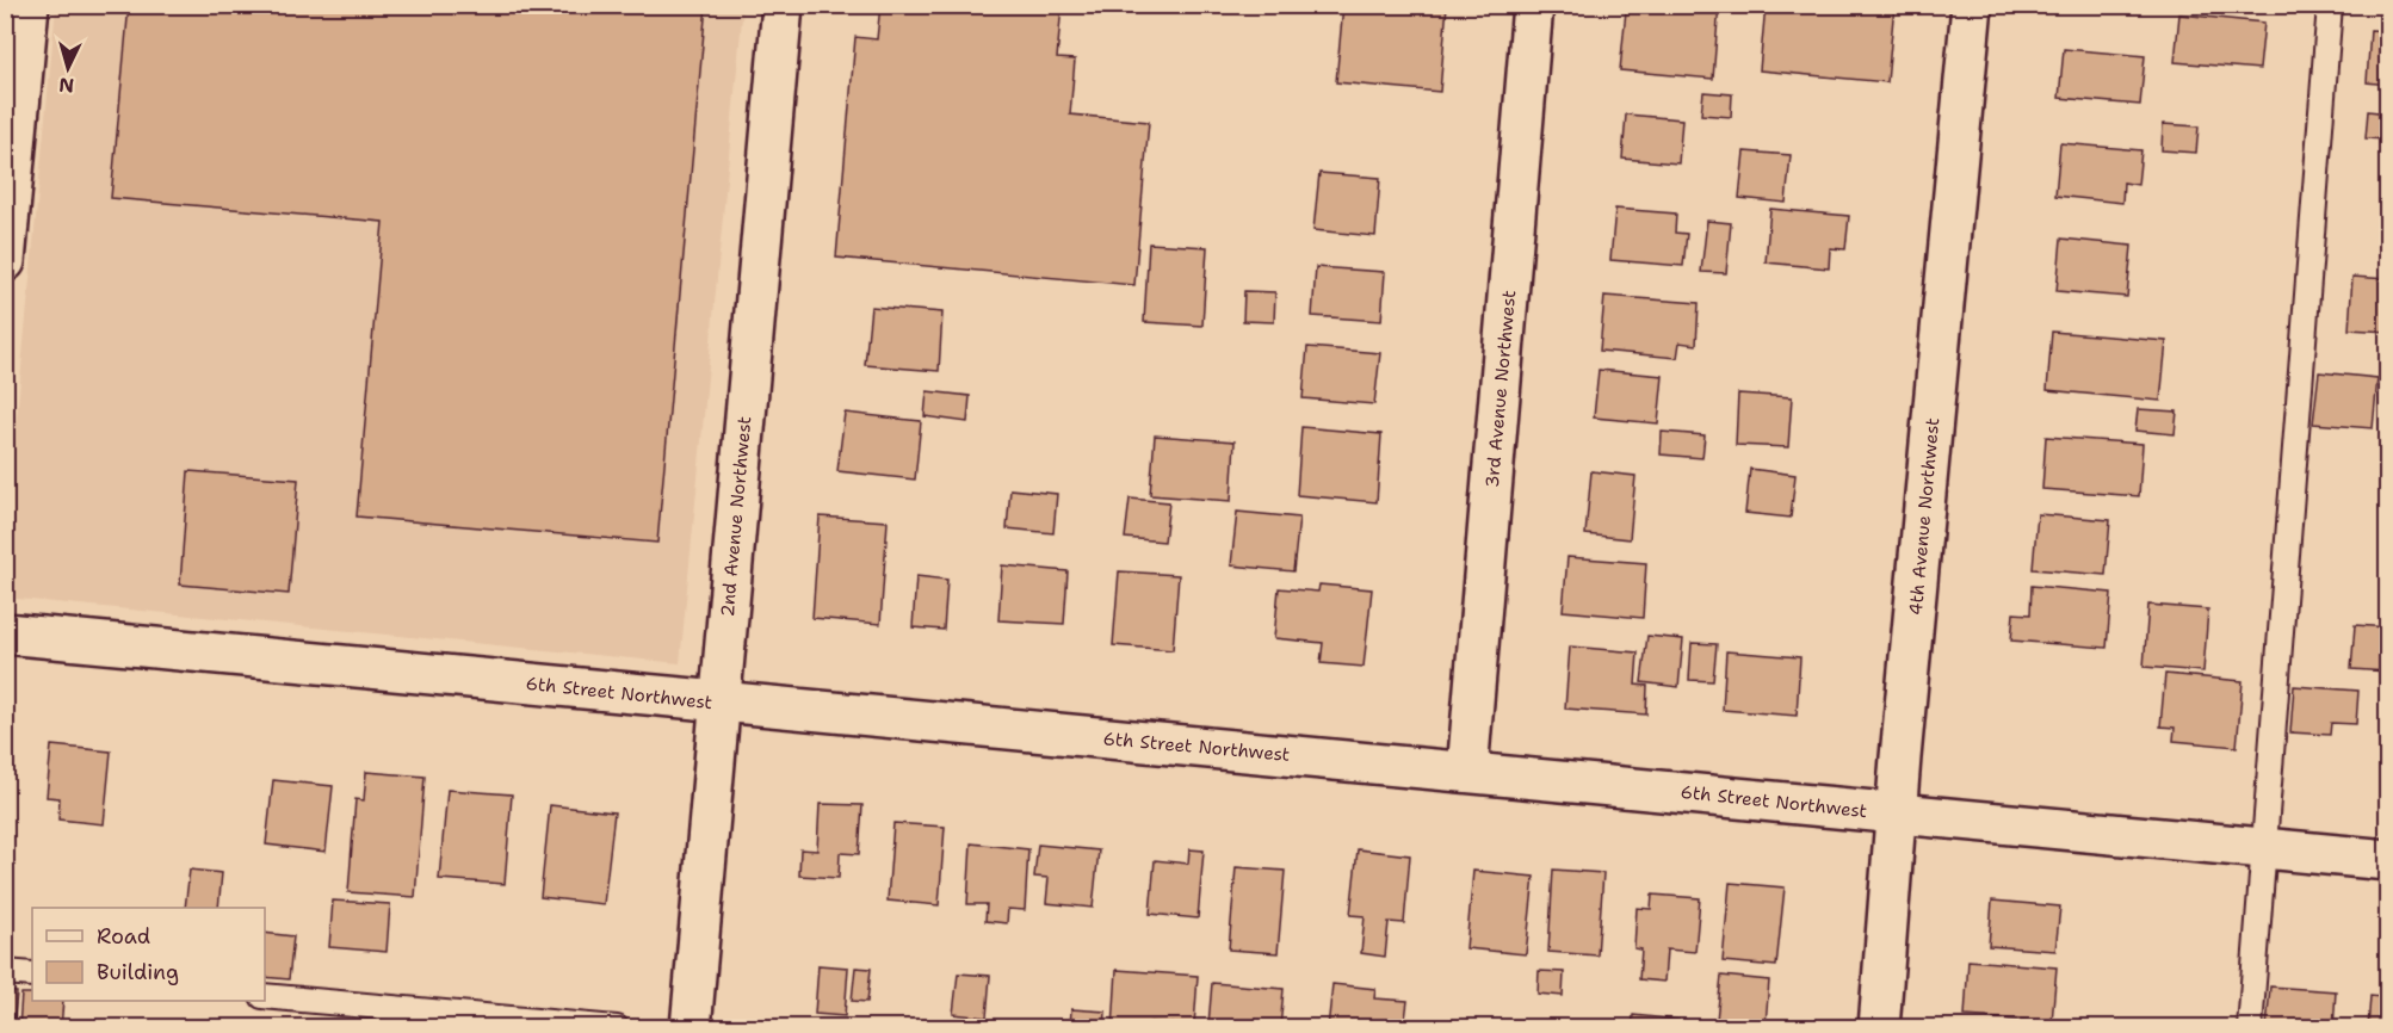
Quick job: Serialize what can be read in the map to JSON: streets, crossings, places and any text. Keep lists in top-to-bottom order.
{
  "streets": {
    "street": [
      "3rd Avenue Northwest",
      "2nd Avenue Northwest",
      "4th Avenue Northwest",
      "6th Street Northwest"
    ]
  },
  "crossings": [
    ["3rd Avenue Northwest", "6th Street Northwest"],
    ["2nd Avenue Northwest", "6th Street Northwest"],
    ["4th Avenue Northwest", "6th Street Northwest"]
  ],
  "legend": ["Road", "Building"],
  "north": "bottom"
}
